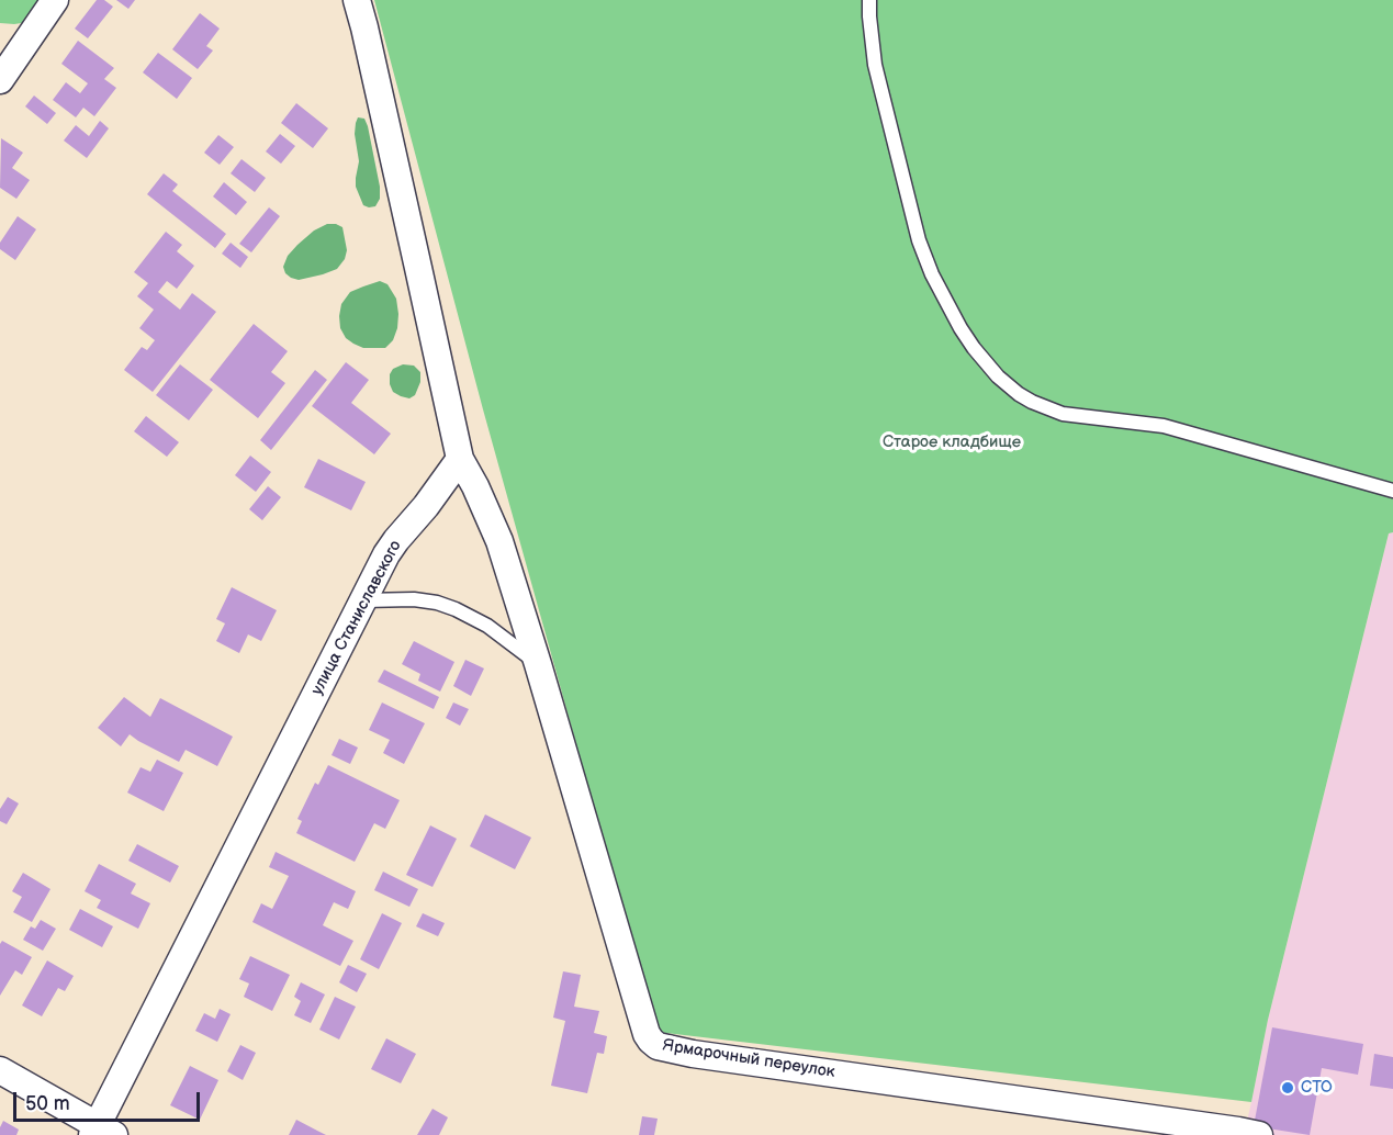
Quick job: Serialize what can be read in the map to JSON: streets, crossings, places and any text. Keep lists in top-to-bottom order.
{
  "streets": {
    "street": ["улица Станиславского", "Ярмарочный переулок"]
  },
  "crossings": [
    ["улица Станиславского", "Ярмарочный переулок"]
  ],
  "parks": ["Старое кладбище"],
  "places": ["СТО"],
  "scale_bar": "50 m"
}
